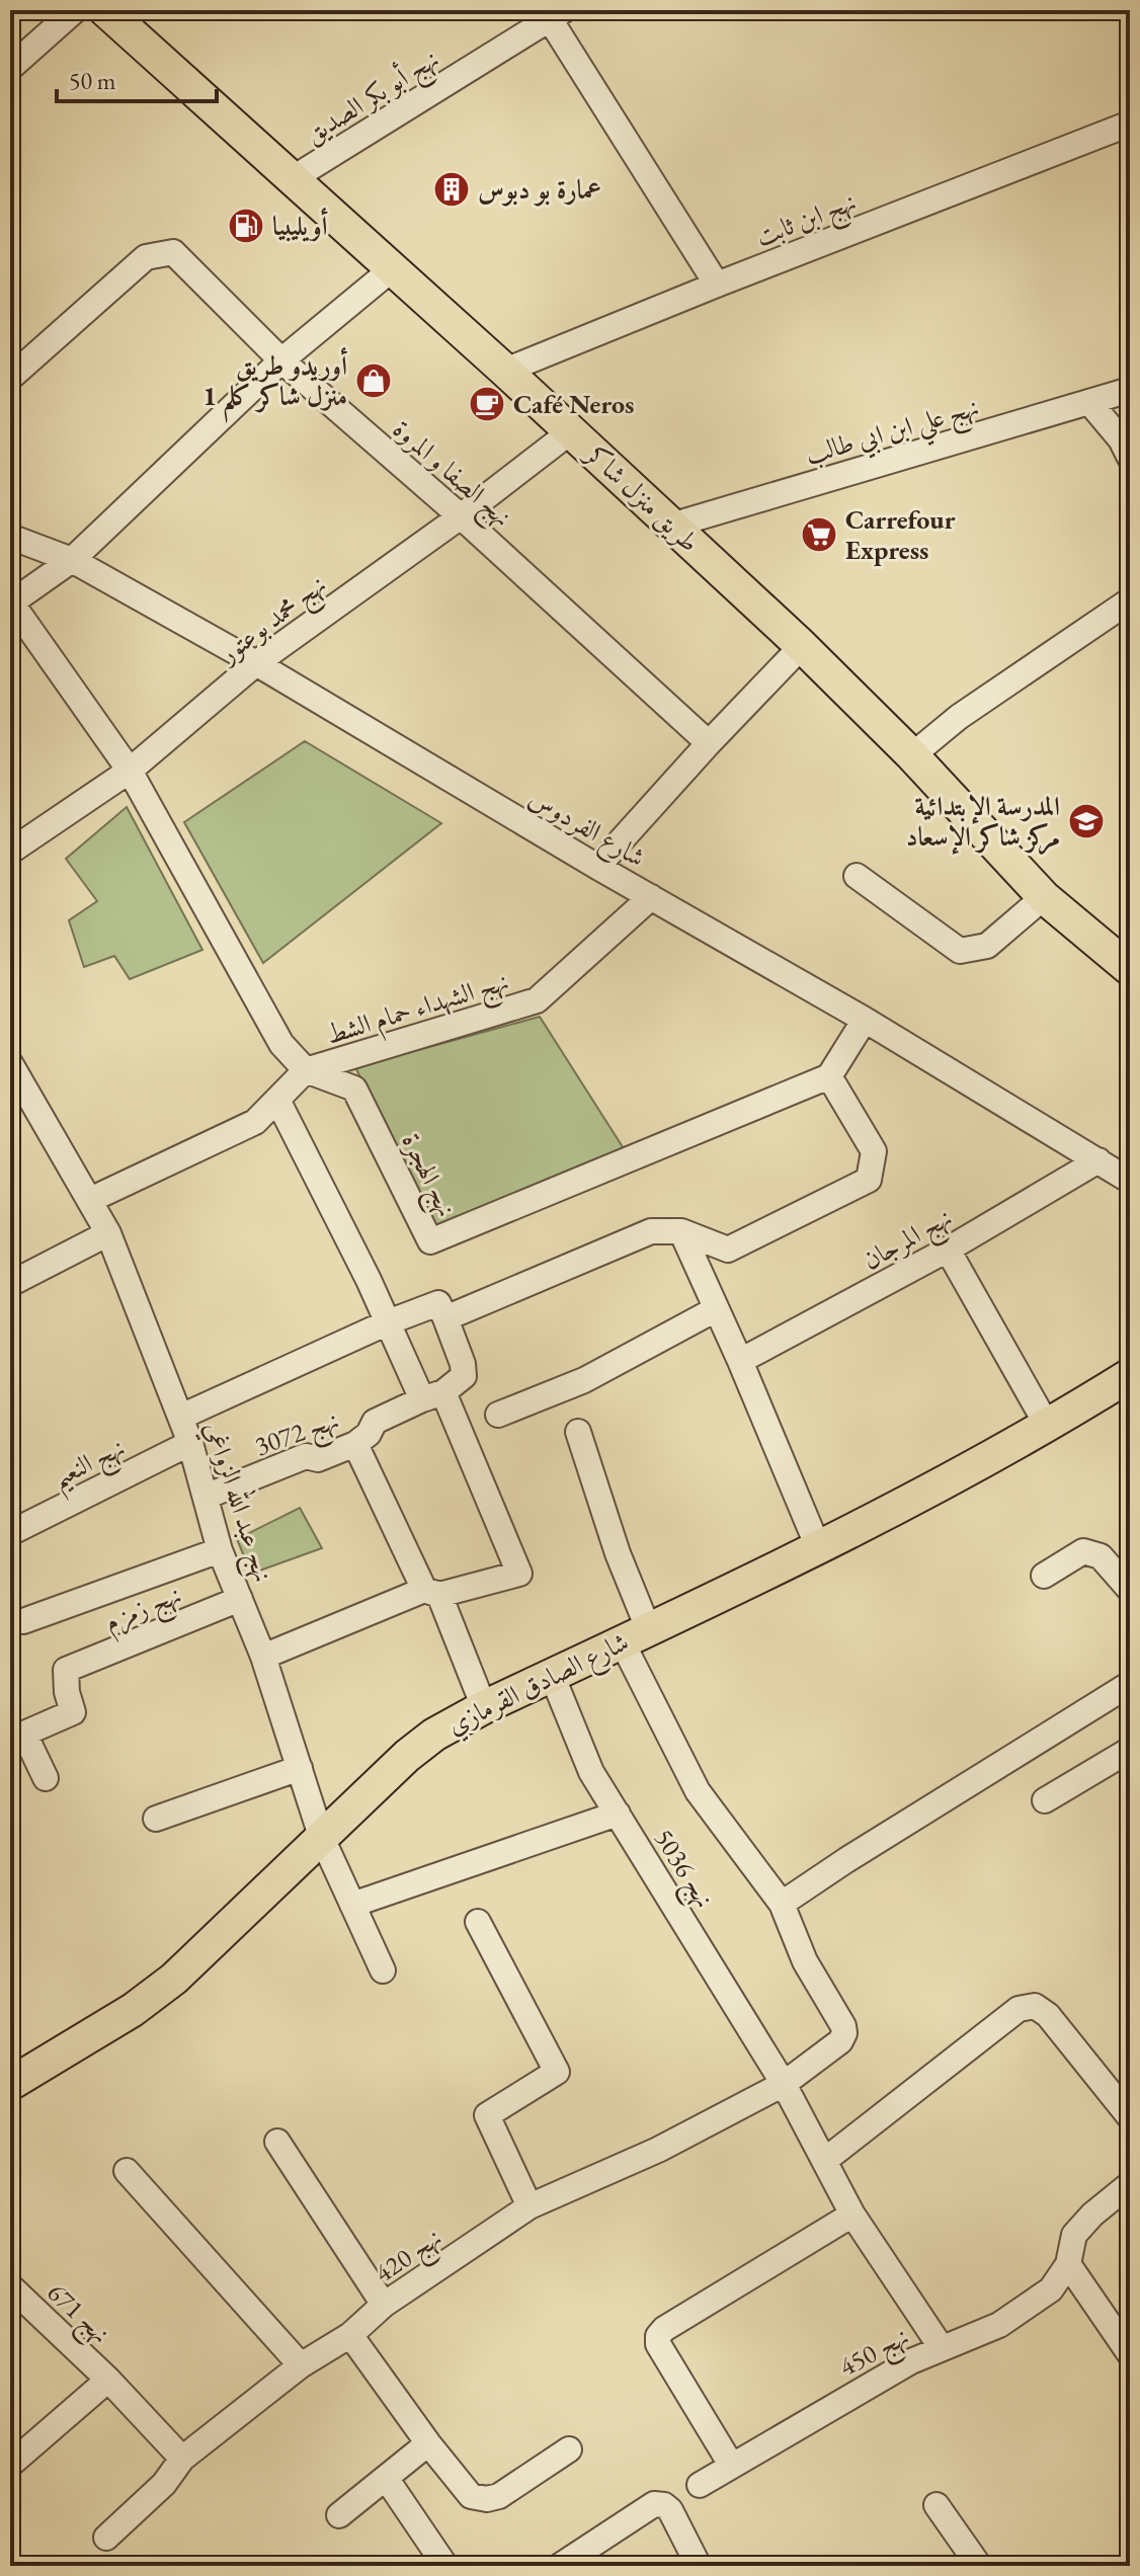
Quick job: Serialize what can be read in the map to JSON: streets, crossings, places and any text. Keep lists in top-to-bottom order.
{
  "streets": {
    "main road": ["طريق منزل شاكر", "شارع الصادق القرمازي"],
    "street": [
      "نهج أبو بكر الصديق",
      "نهج ابن ثابت",
      "نهج علي ابن ابي طالب",
      "نهج الصفا و المروة",
      "نهج محمد بوعتور",
      "شارع الفردوس",
      "نهج الشهداء حمام الشط",
      "نهج الهجرة",
      "نهج المرجان",
      "نهج 3072",
      "نهج النعيم",
      "نهج عبد الله الزواغي",
      "نهج زمزم",
      "نهج 5036",
      "نهج 420",
      "نهج 671",
      "نهج 450"
    ]
  },
  "crossings": [
    ["نهج أبو بكر الصديق", "طريق منزل شاكر"],
    ["نهج ابن ثابت", "طريق منزل شاكر"],
    ["نهج علي ابن ابي طالب", "طريق منزل شاكر"],
    ["نهج الصفا و المروة", "نهج محمد بوعتور"],
    ["طريق منزل شاكر", "نهج محمد بوعتور"],
    ["نهج محمد بوعتور", "شارع الفردوس"],
    ["نهج محمد بوعتور", "نهج الهجرة"],
    ["شارع الفردوس", "نهج الشهداء حمام الشط"],
    ["شارع الفردوس", "نهج المرجان"],
    ["نهج الشهداء حمام الشط", "نهج الهجرة"],
    ["نهج 3072", "نهج عبد الله الزواغي"],
    ["نهج النعيم", "نهج عبد الله الزواغي"],
    ["نهج عبد الله الزواغي", "نهج زمزم"],
    ["نهج عبد الله الزواغي", "شارع الصادق القرمازي"],
    ["شارع الصادق القرمازي", "نهج 5036"],
    ["نهج 5036", "نهج 420"],
    ["نهج 5036", "نهج 450"]
  ],
  "places": {
    "building": ["عمارة بو دبوس"],
    "fuel station": ["أويليبيا"],
    "shop": ["أوريدو طريق منزل شاكر كلم 1"],
    "cafe": ["Café Neros"],
    "supermarket": ["Carrefour Express"],
    "school or university": ["المدرسة الإبتدائية مركز شاكر الإسعاد"]
  },
  "scale_bar": "50 m"
}
